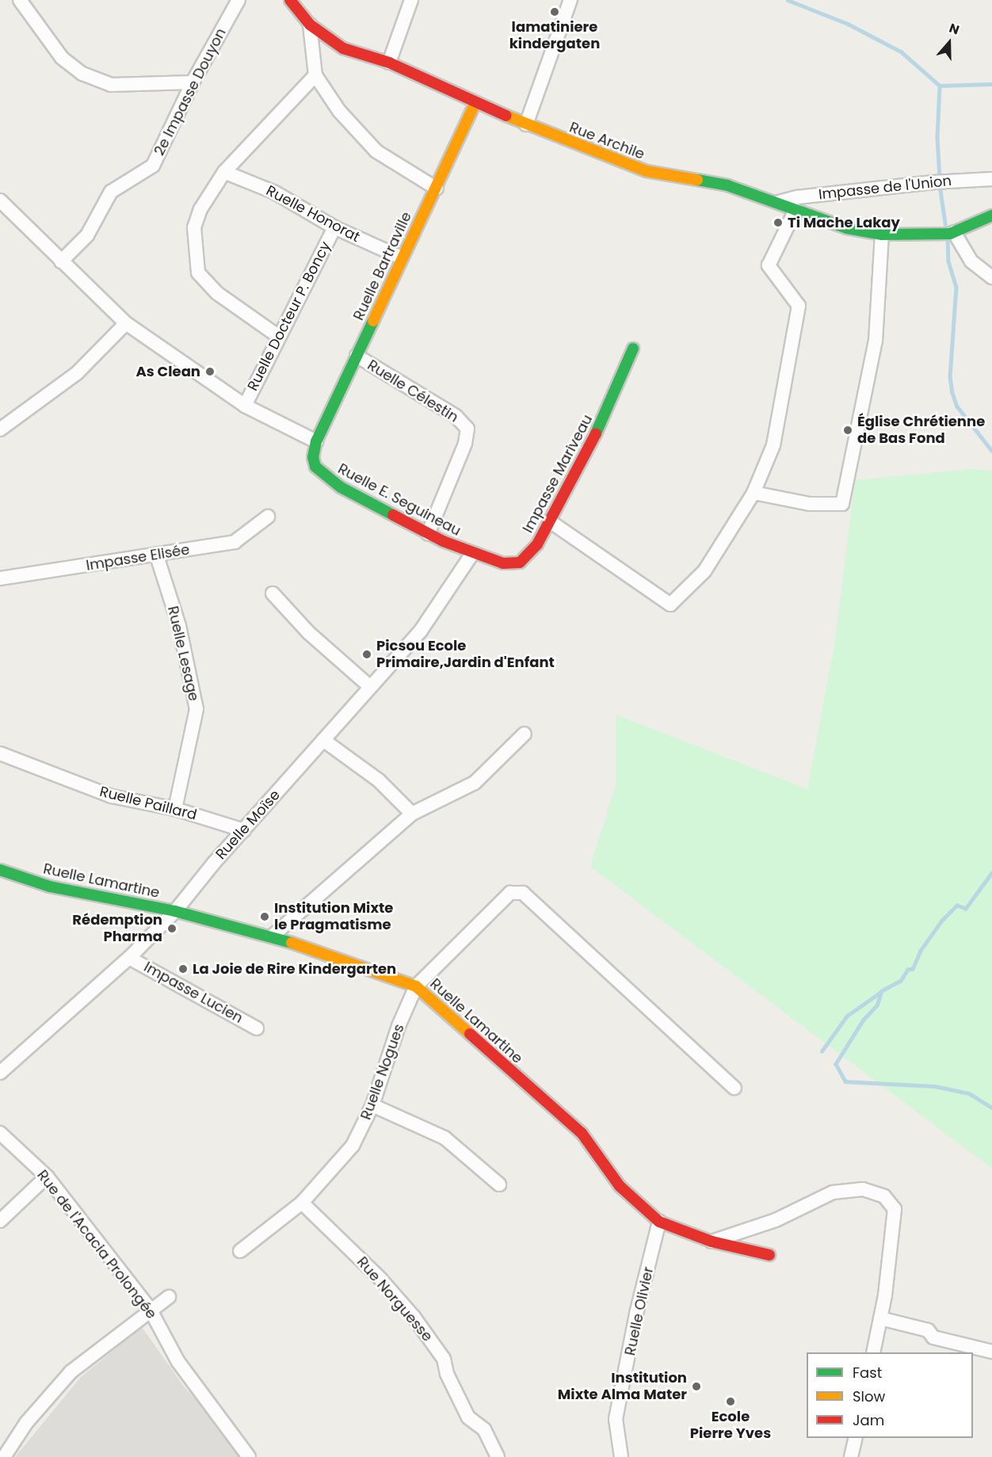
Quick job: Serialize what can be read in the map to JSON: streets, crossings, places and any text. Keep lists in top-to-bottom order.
{
  "streets": {
    "street": [
      "2e Impasse Douyon",
      "Rue Archile",
      "Impasse de l'Union",
      "Ruelle Honorat",
      "Ruelle Bartraville",
      "Ruelle Docteur P. Boncy",
      "Ruelle Célestin",
      "Impasse Mariveau",
      "Ruelle E. Seguineau",
      "Impasse Elisée",
      "Ruelle Lesage",
      "Ruelle Paillard",
      "Ruelle Moïse",
      "Ruelle Lamartine",
      "Impasse Lucien",
      "Ruelle Nogues",
      "Rue de l'Acacia Prolongée",
      "Rue Norguesse",
      "Ruelle Olivier"
    ]
  },
  "crossings": [
    ["Rue Archile", "Impasse de l'Union"],
    ["Rue Archile", "Ruelle Bartraville"],
    ["Ruelle Honorat", "Ruelle Bartraville"],
    ["Ruelle Honorat", "Ruelle Docteur P. Boncy"],
    ["Ruelle Bartraville", "Ruelle Célestin"],
    ["Ruelle Bartraville", "Ruelle E. Seguineau"],
    ["Ruelle Célestin", "Ruelle E. Seguineau"],
    ["Impasse Mariveau", "Ruelle E. Seguineau"],
    ["Impasse Mariveau", "Ruelle Moïse"],
    ["Ruelle E. Seguineau", "Ruelle Moïse"],
    ["Impasse Elisée", "Ruelle Lesage"],
    ["Ruelle Lesage", "Ruelle Paillard"],
    ["Ruelle Paillard", "Ruelle Moïse"],
    ["Ruelle Moïse", "Ruelle Lamartine"],
    ["Ruelle Moïse", "Impasse Lucien"],
    ["Ruelle Lamartine", "Ruelle Nogues"],
    ["Ruelle Lamartine", "Ruelle Olivier"],
    ["Ruelle Nogues", "Rue Norguesse"]
  ],
  "places": [
    "lamatiniere kindergaten",
    "Ti Mache Lakay",
    "As Clean",
    "Église Chrétienne de Bas Fond",
    "Picsou Ecole Primaire,Jardin d'Enfant",
    "Institution Mixte le Pragmatisme",
    "Rédemption Pharma",
    "La Joie de Rire Kindergarten",
    "Institution Mixte Alma Mater",
    "Ecole Pierre Yves"
  ],
  "legend": ["Fast", "Slow", "Jam"],
  "north": "top"
}
